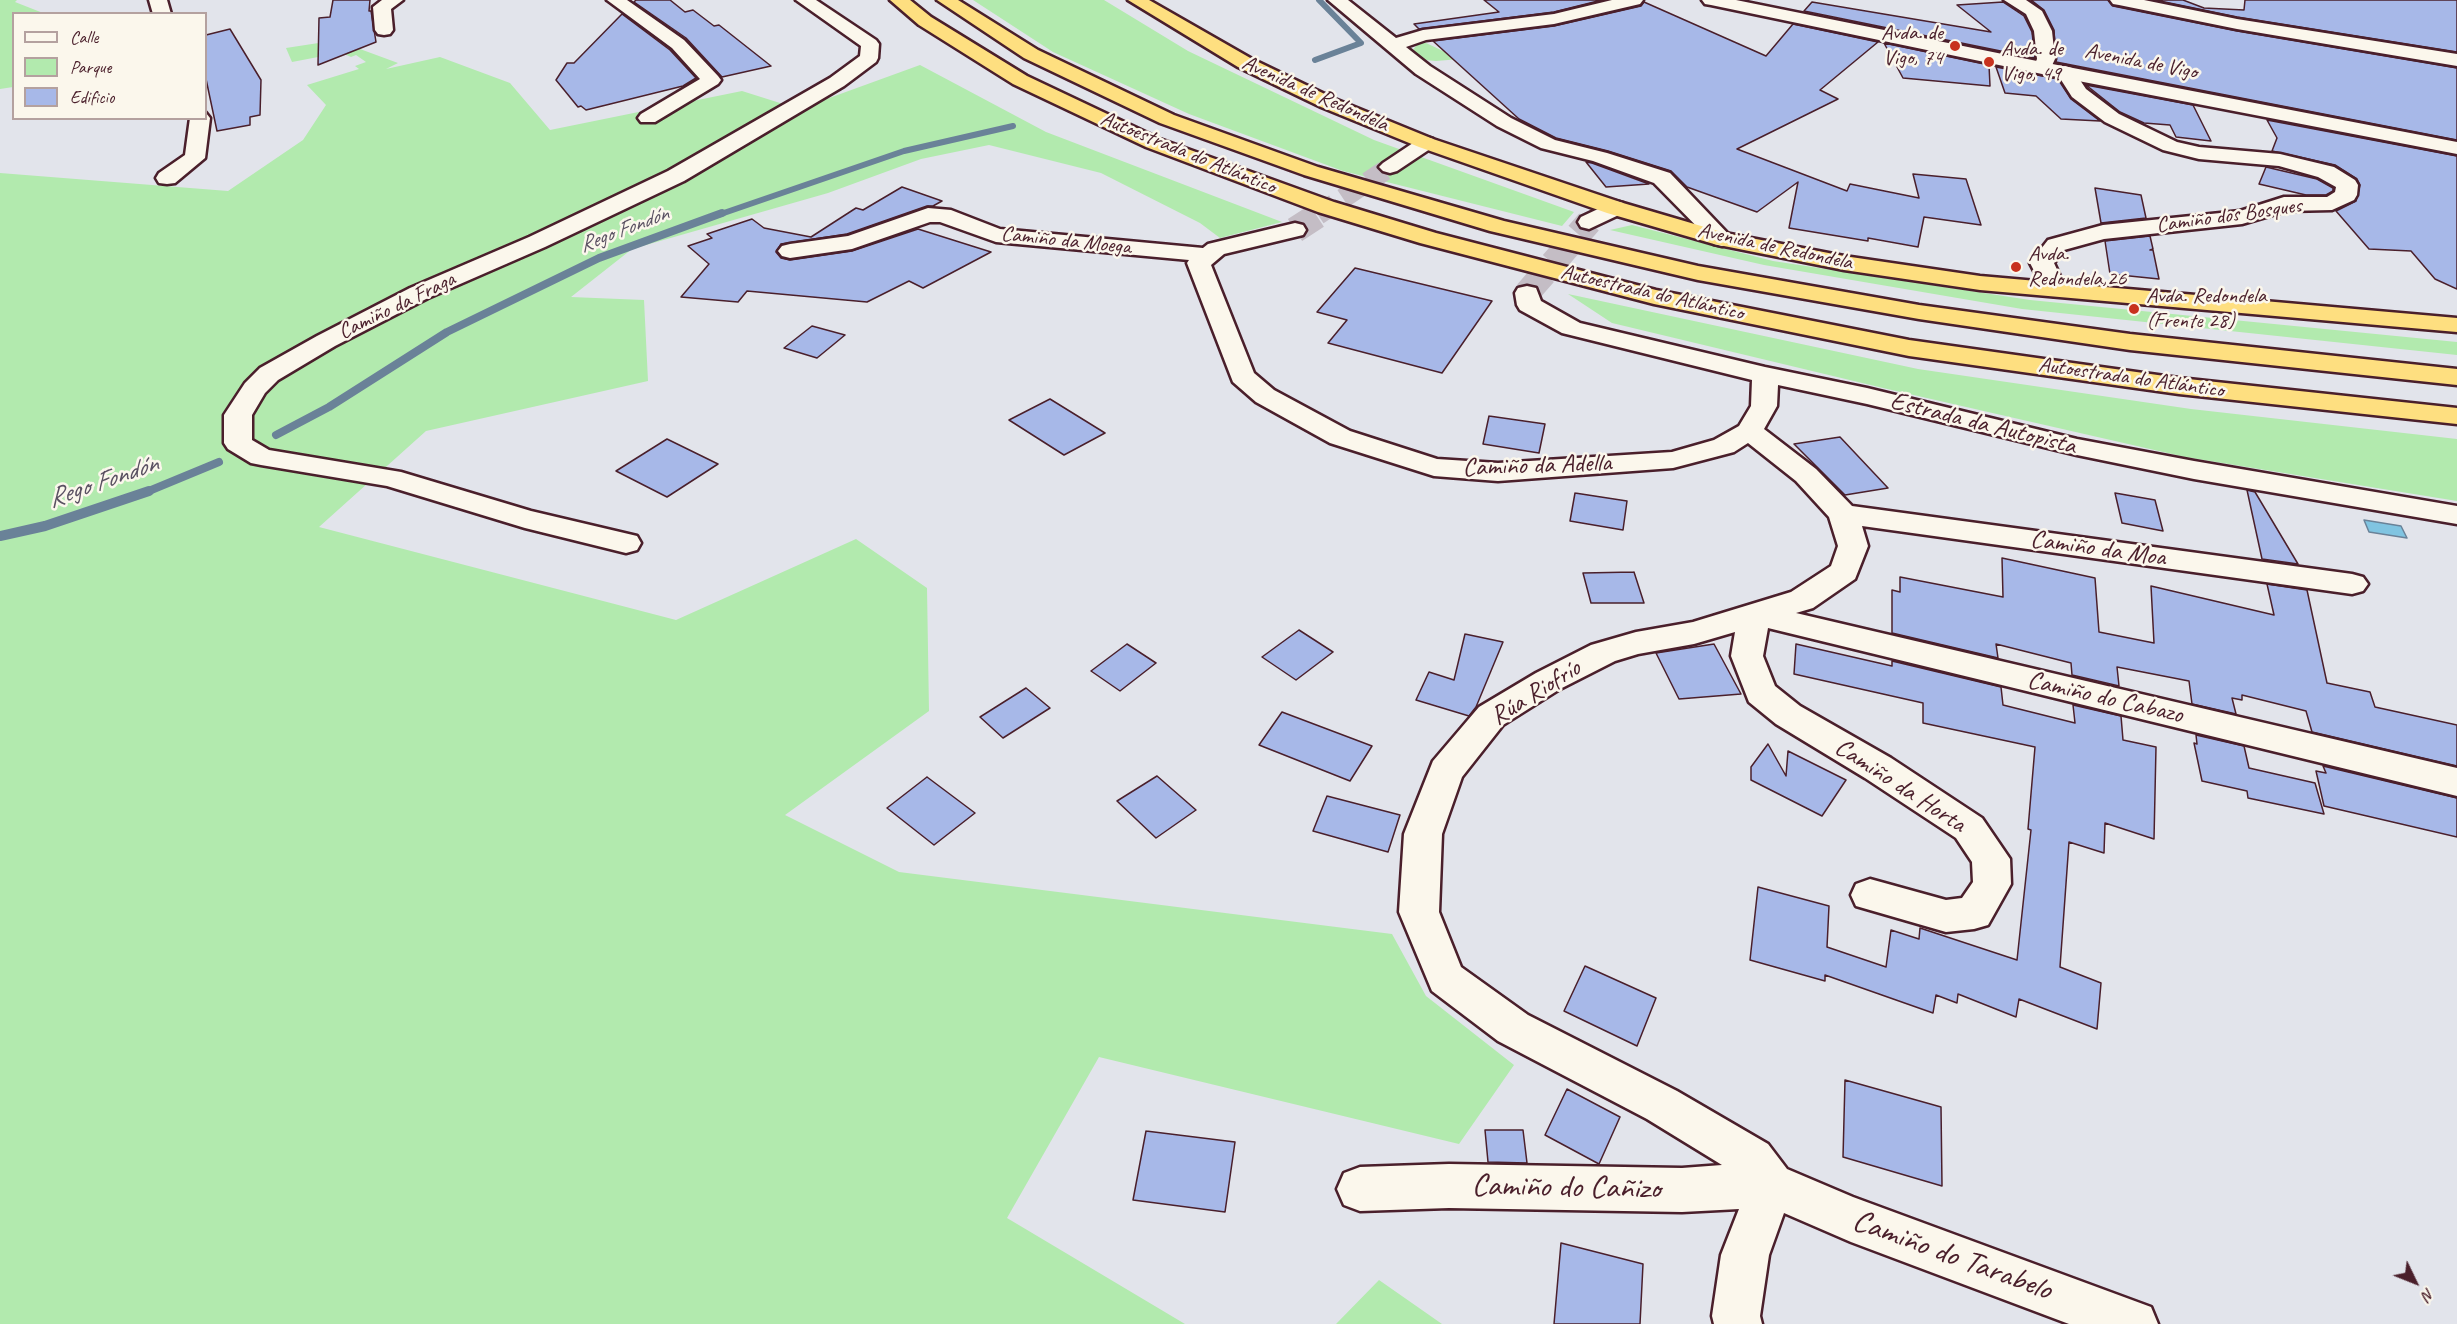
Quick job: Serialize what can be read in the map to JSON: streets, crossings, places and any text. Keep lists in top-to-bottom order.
{
  "streets": {
    "highway": ["Avenida de Redondela", "Autoestrada do Atlántico"],
    "street": [
      "Avenida de Vigo",
      "Camiño dos Bosques",
      "Camiño da Moega",
      "Camiño da Fraga",
      "Estrada da Autopista",
      "Camiño da Adella",
      "Camiño da Moa",
      "Rúa Riofrío",
      "Camiño do Cabazo",
      "Camiño da Horta",
      "Camiño do Cañizo",
      "Camiño do Tarabelo"
    ]
  },
  "crossings": [
    ["Avenida de Vigo", "Camiño dos Bosques"],
    ["Avenida de Redondela", "Camiño dos Bosques"],
    ["Camiño da Moega", "Camiño da Adella"],
    ["Camiño da Adella", "Rúa Riofrío"],
    ["Camiño da Moa", "Rúa Riofrío"],
    ["Rúa Riofrío", "Camiño do Cabazo"],
    ["Rúa Riofrío", "Camiño da Horta"],
    ["Rúa Riofrío", "Camiño do Cañizo"],
    ["Rúa Riofrío", "Camiño do Tarabelo"],
    ["Camiño do Cabazo", "Camiño da Horta"],
    ["Camiño do Cañizo", "Camiño do Tarabelo"]
  ],
  "water": ["Rego Fondón"],
  "places": [
    "Avda. de Vigo, 74",
    "Avda. de Vigo, 49",
    "Avda. Redondela,26",
    "Avda. Redondela (Frente 28)"
  ],
  "legend": ["Calle", "Parque", "Edificio"],
  "north": "bottom right"
}
